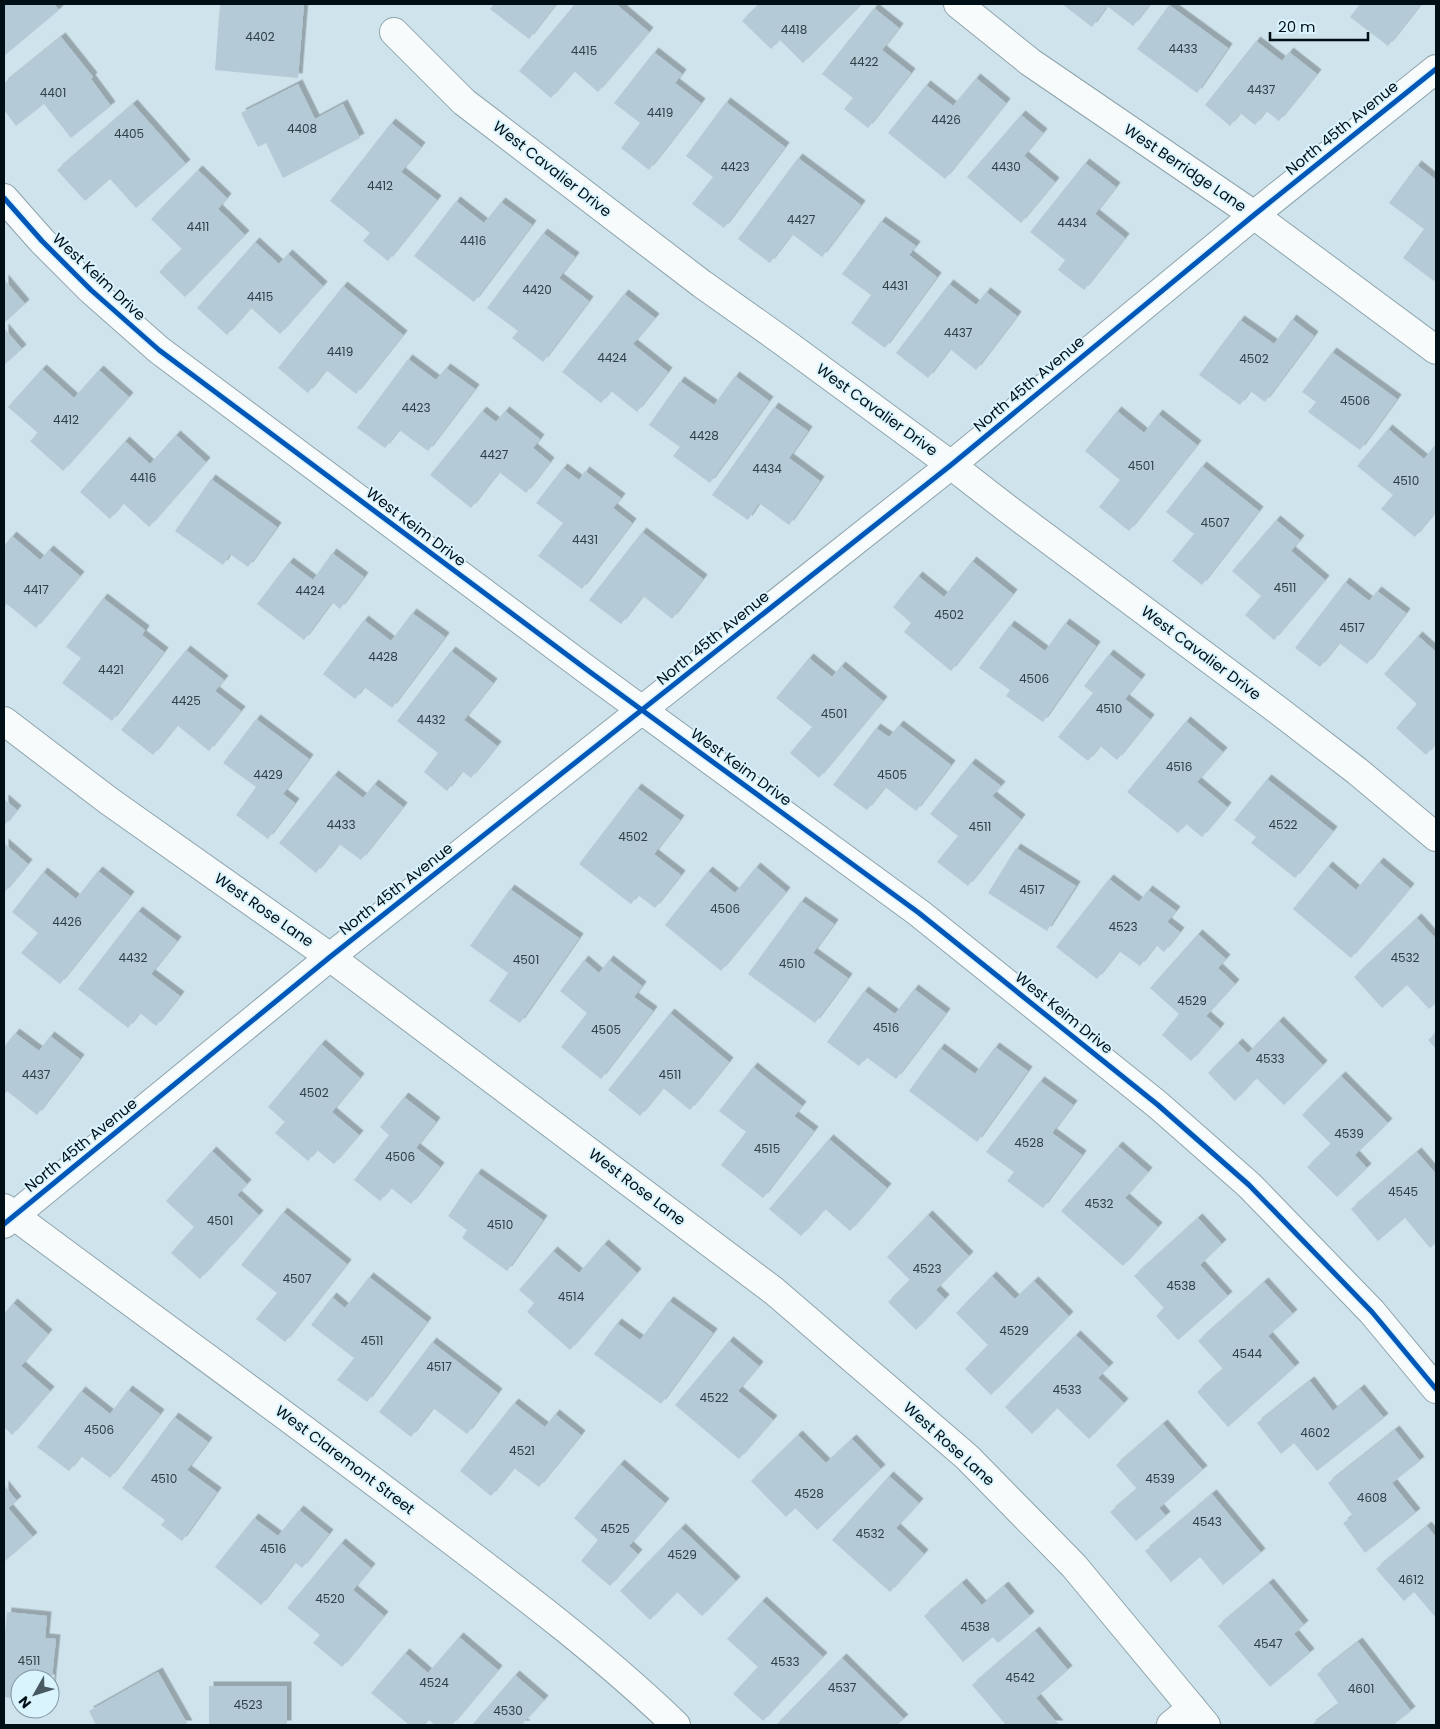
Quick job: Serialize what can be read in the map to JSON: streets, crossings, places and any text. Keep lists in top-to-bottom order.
{
  "streets": {
    "street": [
      "North 45th Avenue",
      "West Berridge Lane",
      "West Cavalier Drive",
      "West Keim Drive",
      "West Rose Lane",
      "West Claremont Street"
    ]
  },
  "crossings": [
    ["North 45th Avenue", "West Berridge Lane"],
    ["North 45th Avenue", "West Cavalier Drive"],
    ["North 45th Avenue", "West Keim Drive"],
    ["North 45th Avenue", "West Rose Lane"],
    ["North 45th Avenue", "West Claremont Street"]
  ],
  "house_numbers": [
    "4418",
    "4402",
    "4433",
    "4415",
    "4422",
    "4437",
    "4401",
    "4419",
    "4426",
    "4408",
    "4405",
    "4423",
    "4430",
    "4412",
    "4427",
    "4434",
    "4411",
    "4416",
    "4431",
    "4420",
    "4415",
    "4437",
    "4419",
    "4424",
    "4502",
    "4506",
    "4423",
    "4412",
    "4428",
    "4427",
    "4501",
    "4434",
    "4416",
    "4510",
    "4507",
    "4431",
    "4511",
    "4417",
    "4424",
    "4502",
    "4517",
    "4428",
    "4421",
    "4506",
    "4425",
    "4510",
    "4501",
    "4432",
    "4516",
    "4429",
    "4505",
    "4433",
    "4522",
    "4511",
    "4502",
    "4517",
    "4506",
    "4426",
    "4523",
    "4432",
    "4532",
    "4501",
    "4510",
    "4529",
    "4516",
    "4505",
    "4533",
    "4437",
    "4511",
    "4502",
    "4539",
    "4528",
    "4515",
    "4506",
    "4545",
    "4532",
    "4501",
    "4510",
    "4523",
    "4507",
    "4538",
    "4514",
    "4529",
    "4511",
    "4544",
    "4517",
    "4533",
    "4522",
    "4506",
    "4602",
    "4521",
    "4510",
    "4539",
    "4528",
    "4608",
    "4543",
    "4525",
    "4532",
    "4516",
    "4529",
    "4612",
    "4520",
    "4538",
    "4547",
    "4511",
    "4533",
    "4542",
    "4524",
    "4537",
    "4601",
    "4523",
    "4530"
  ],
  "scale_bar": "20 m",
  "north": "bottom left"
}
